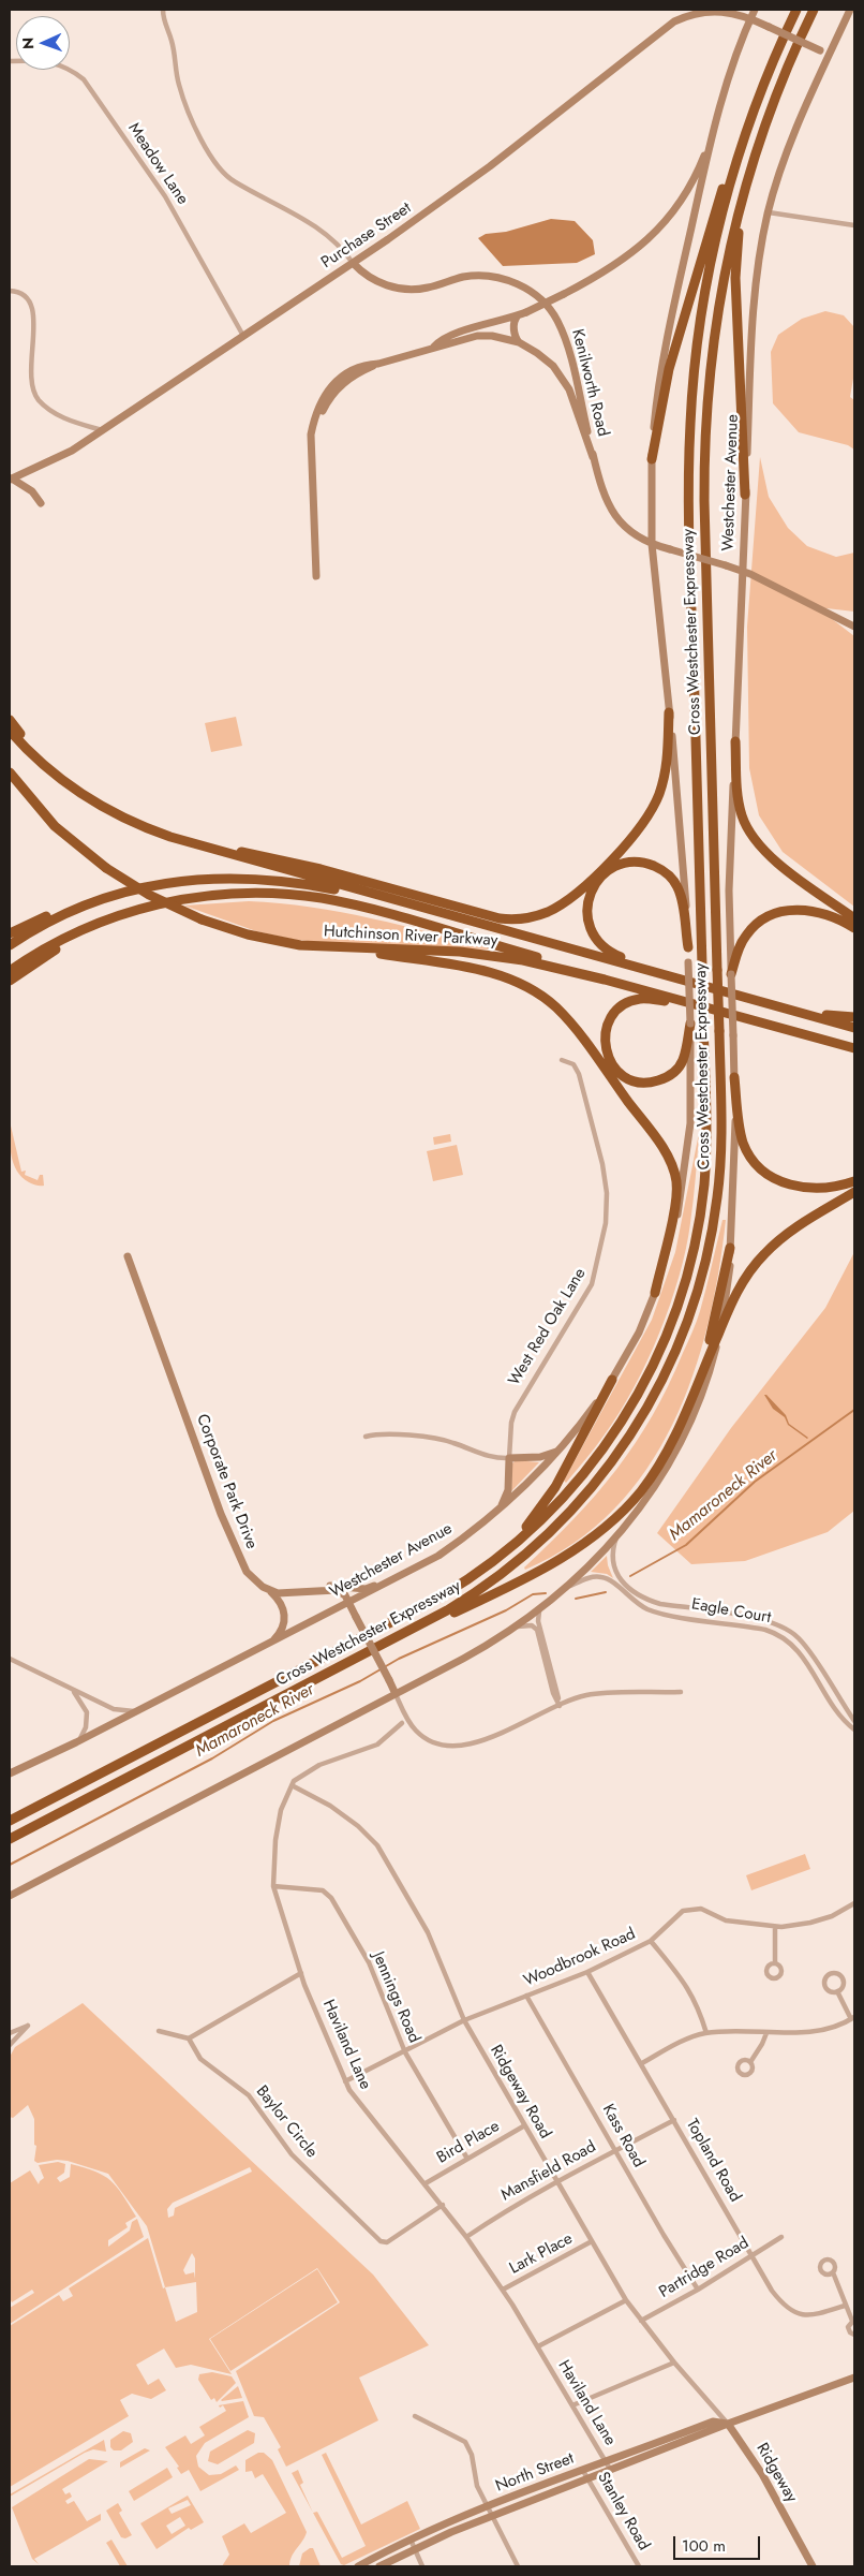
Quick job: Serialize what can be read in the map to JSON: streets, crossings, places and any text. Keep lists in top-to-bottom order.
{
  "streets": {
    "highway": ["Cross Westchester Expressway", "Hutchinson River Parkway"],
    "main road": [
      "Purchase Street",
      "Kenilworth Road",
      "Westchester Avenue",
      "Corporate Park Drive",
      "North Street",
      "Ridgeway"
    ],
    "street": [
      "Meadow Lane",
      "West Red Oak Lane",
      "Eagle Court",
      "Woodbrook Road",
      "Jennings Road",
      "Haviland Lane",
      "Ridgeway Road",
      "Baylor Circle",
      "Kass Road",
      "Bird Place",
      "Topland Road",
      "Mansfield Road",
      "Lark Place",
      "Partridge Road",
      "Stanley Road"
    ]
  },
  "crossings": [
    ["Meadow Lane", "Purchase Street"],
    ["Purchase Street", "Kenilworth Road"],
    ["Kenilworth Road", "Westchester Avenue"],
    ["Westchester Avenue", "Corporate Park Drive"],
    ["Woodbrook Road", "Jennings Road"],
    ["Woodbrook Road", "Haviland Lane"],
    ["Woodbrook Road", "Ridgeway Road"],
    ["Woodbrook Road", "Kass Road"],
    ["Woodbrook Road", "Topland Road"],
    ["Jennings Road", "Haviland Lane"],
    ["Jennings Road", "Bird Place"],
    ["Haviland Lane", "Ridgeway Road"],
    ["Haviland Lane", "Baylor Circle"],
    ["Haviland Lane", "Bird Place"],
    ["Haviland Lane", "Mansfield Road"],
    ["Haviland Lane", "Lark Place"],
    ["Haviland Lane", "North Street"],
    ["Ridgeway Road", "Bird Place"],
    ["Ridgeway Road", "Mansfield Road"],
    ["Ridgeway Road", "Lark Place"],
    ["Ridgeway Road", "Partridge Road"],
    ["Ridgeway Road", "North Street"],
    ["Ridgeway Road", "Ridgeway"],
    ["Kass Road", "Mansfield Road"],
    ["Kass Road", "Partridge Road"],
    ["Topland Road", "Mansfield Road"],
    ["Topland Road", "Partridge Road"],
    ["North Street", "Ridgeway"],
    ["North Street", "Stanley Road"]
  ],
  "water": ["Mamaroneck River"],
  "scale_bar": "100 m",
  "north": "left"
}
